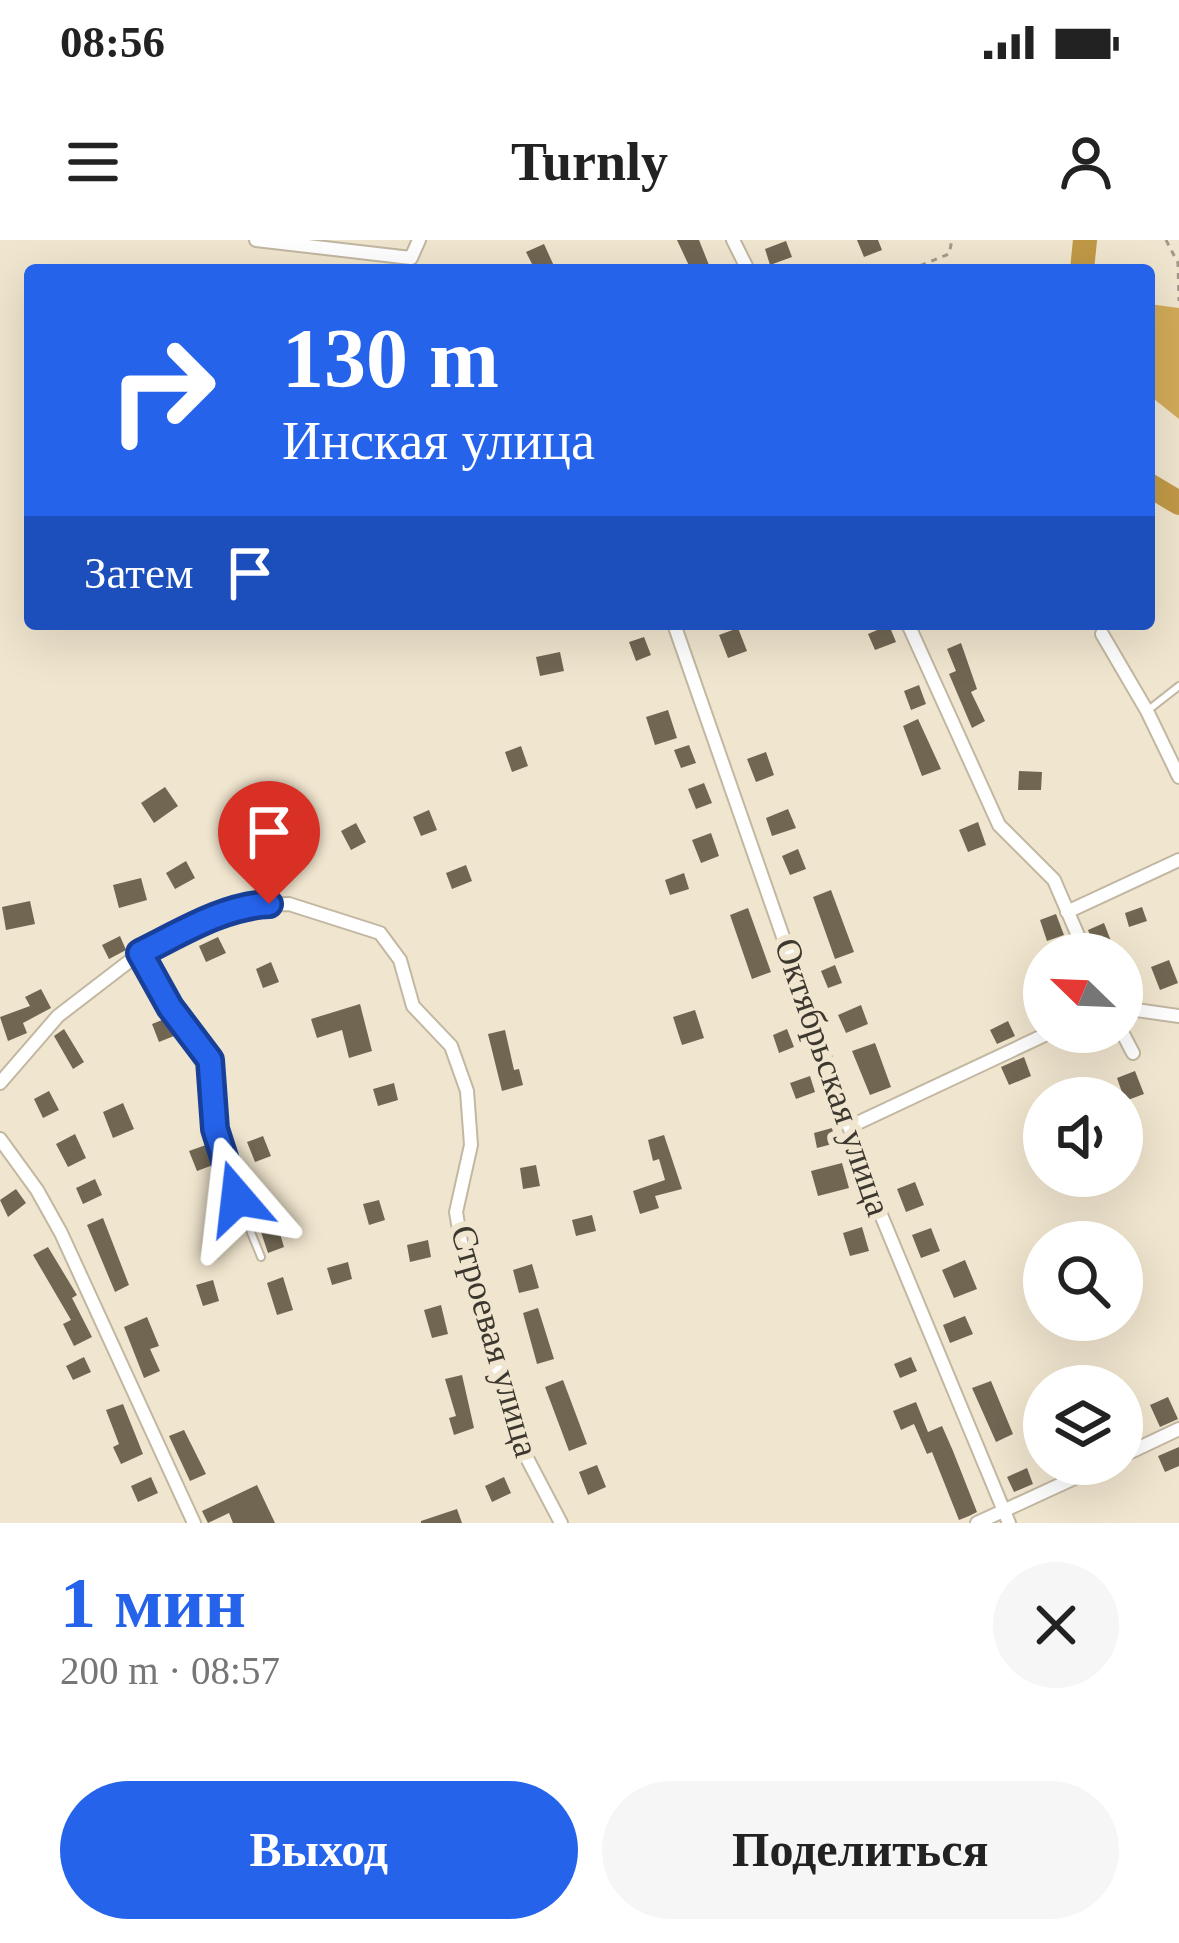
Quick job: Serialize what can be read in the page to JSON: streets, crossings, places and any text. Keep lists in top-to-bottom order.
{
  "streets": {
    "street": ["Октябрьская улица", "Строевая улица"]
  },
  "north": "top left",
  "page": {
    "status": "08:56",
    "header": "Turnly",
    "turn": ["130 m", "Инская улица"],
    "then": "Затем",
    "heading": ["1 мин", "200 m · 08:57"],
    "buttons": ["Выход", "Поделиться"]
  }
}
